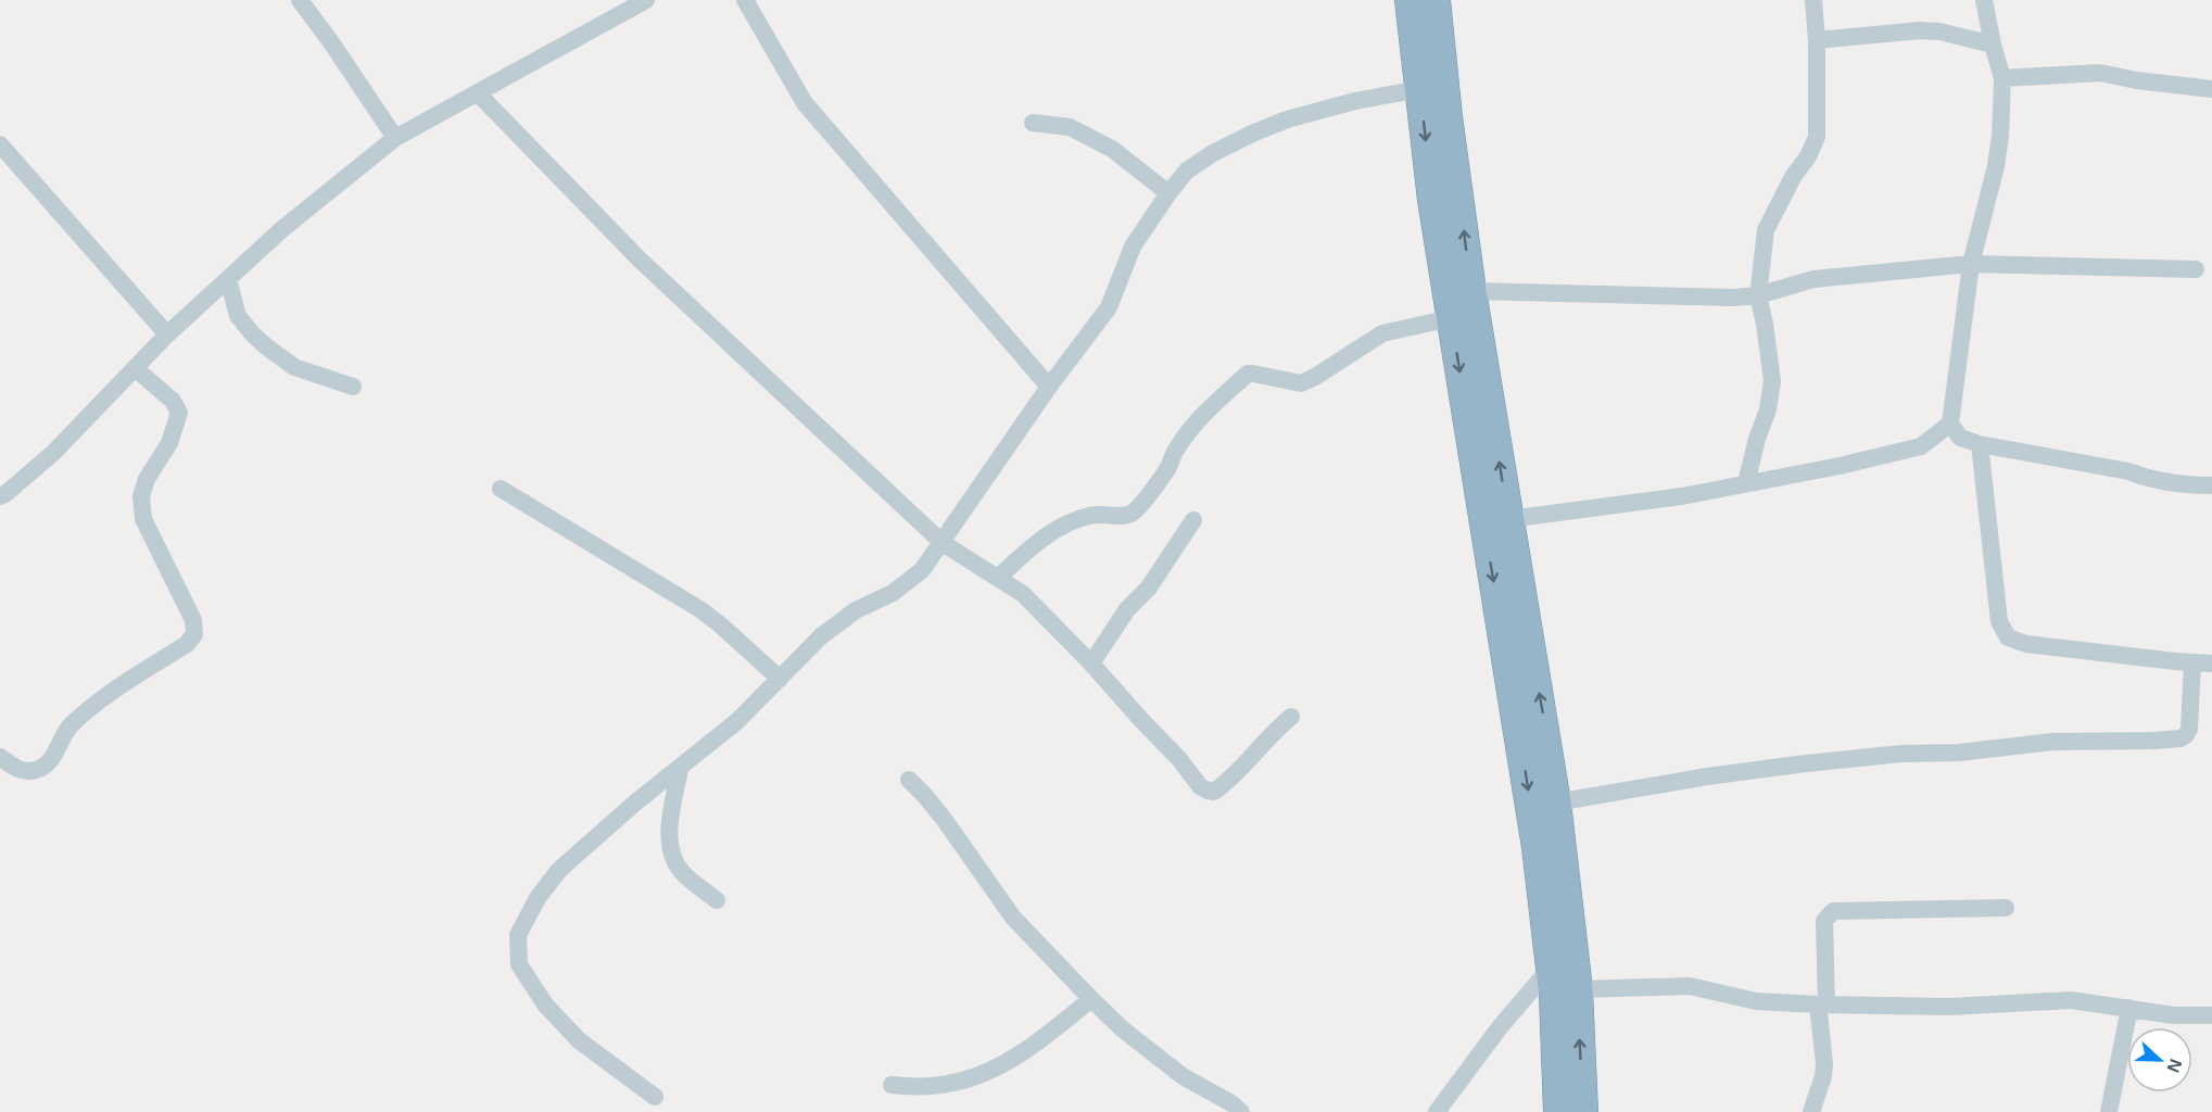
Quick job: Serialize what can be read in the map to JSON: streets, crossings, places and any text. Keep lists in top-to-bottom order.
{
  "north": "right"
}
